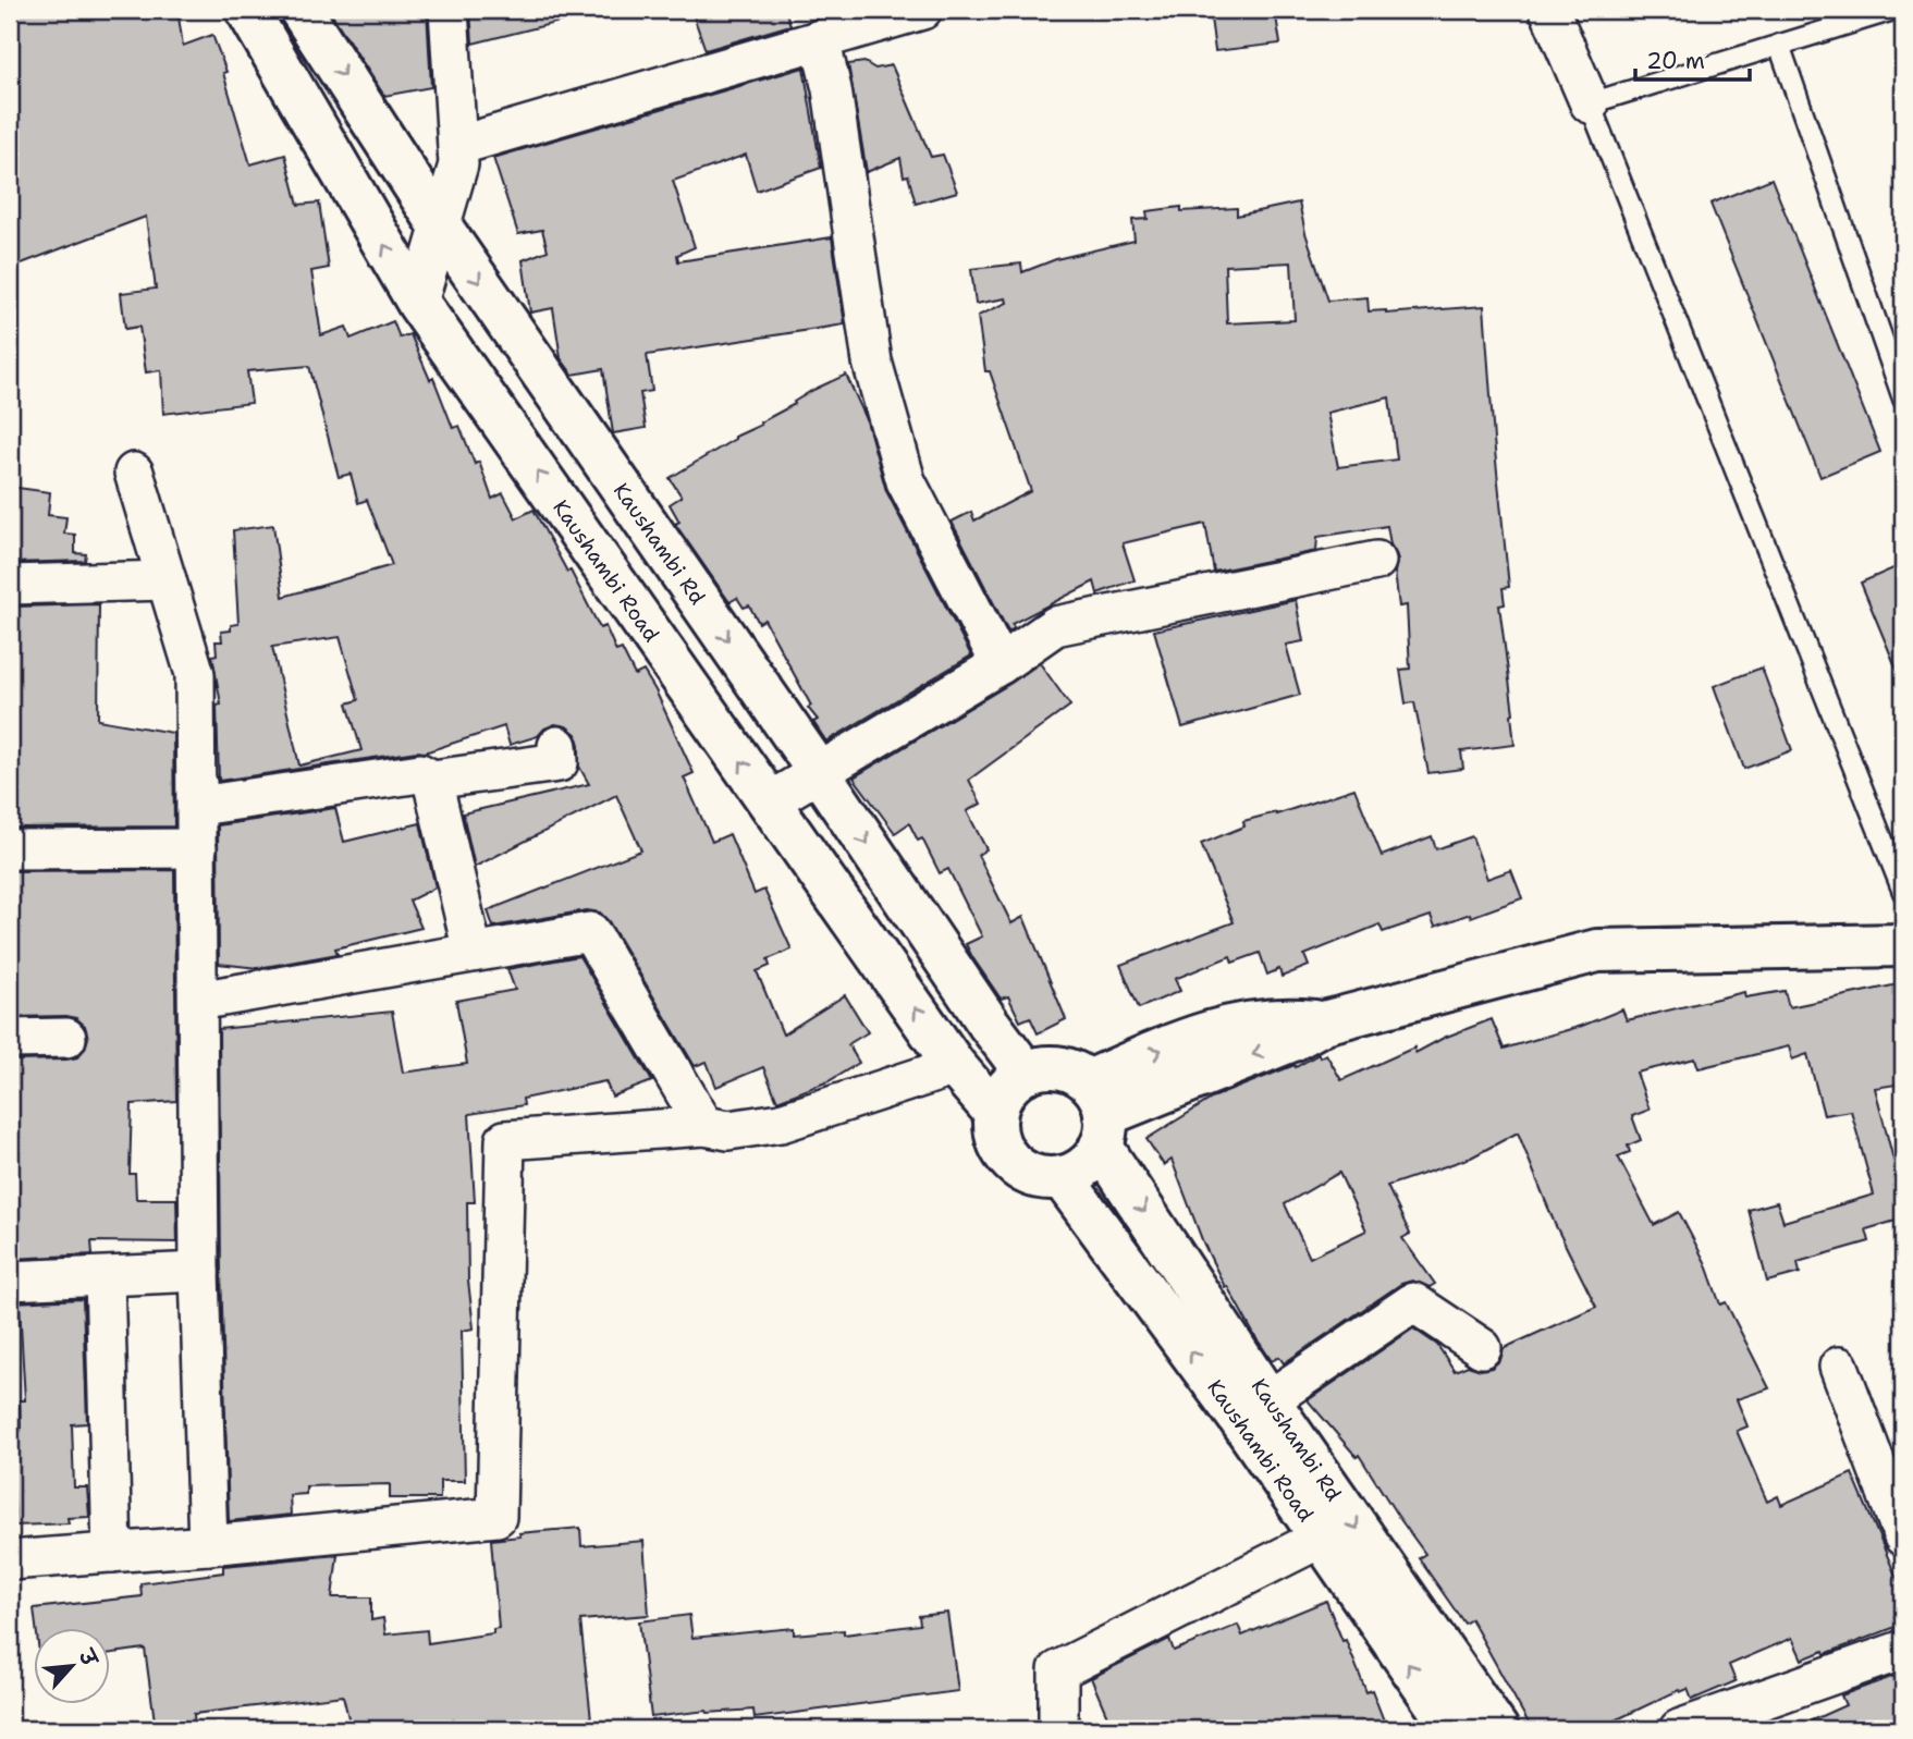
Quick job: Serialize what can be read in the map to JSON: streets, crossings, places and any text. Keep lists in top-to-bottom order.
{
  "streets": {
    "main road": ["Kaushambi Rd", "Kaushambi Road"]
  },
  "crossings": [
    ["Kaushambi Rd", "Kaushambi Road"]
  ],
  "one_way": ["Kaushambi Rd", "Kaushambi Road"],
  "scale_bar": "20 m",
  "north": "top right"
}
